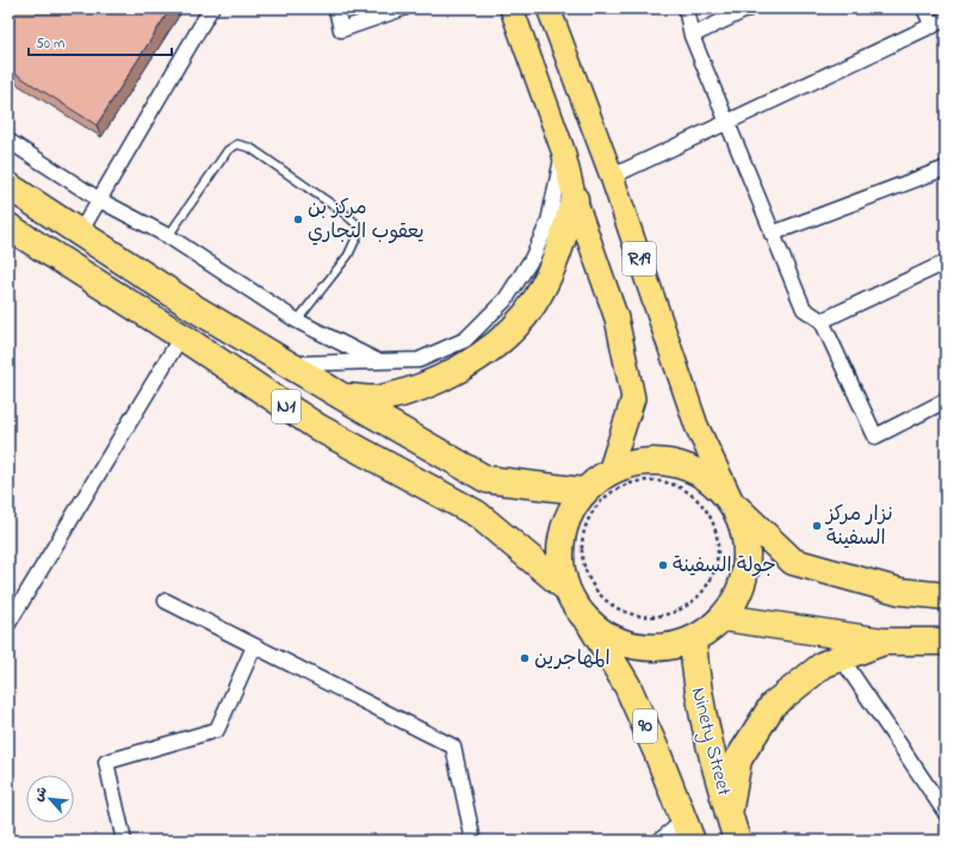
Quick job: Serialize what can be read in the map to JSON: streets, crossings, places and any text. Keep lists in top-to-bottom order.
{
  "streets": {
    "highway": ["N1", "90", "Ninety Street"],
    "main road": ["R19"]
  },
  "places": [
    "مركز بن يعقوب التجاري",
    "نزار مركز السفينة",
    "جولة السفينة",
    "المهاجرين"
  ],
  "scale_bar": "50 m",
  "north": "top left"
}
